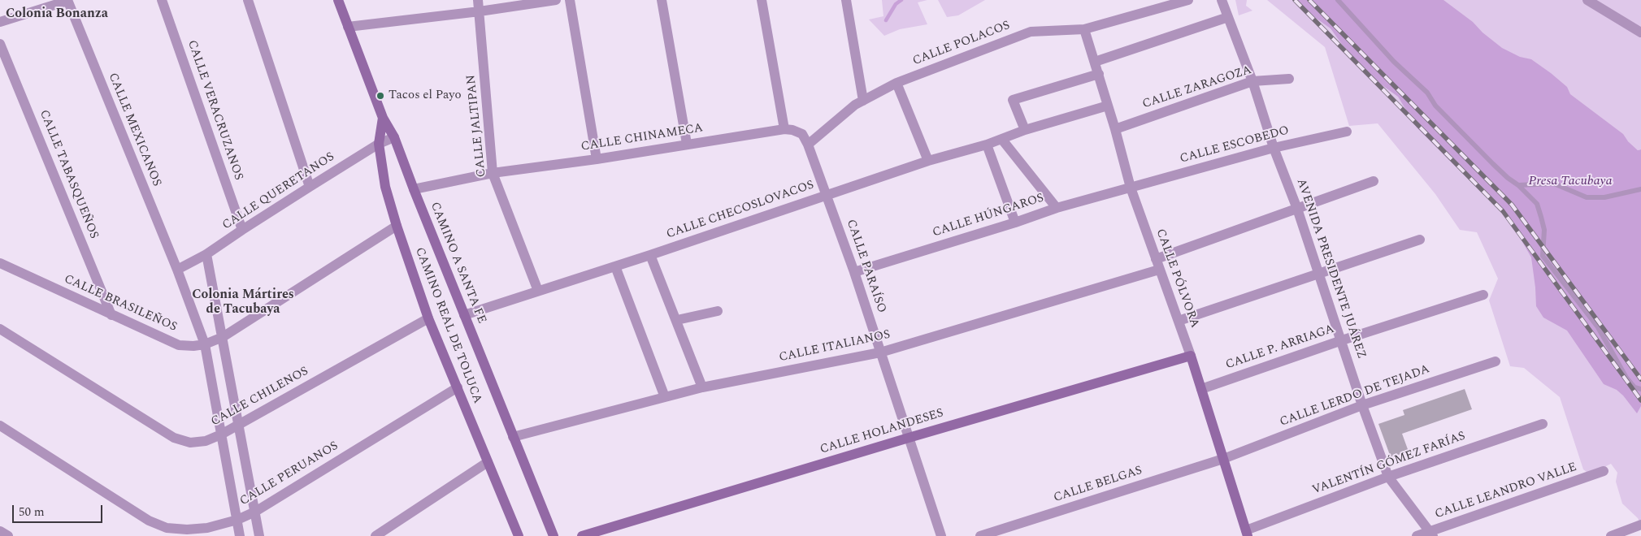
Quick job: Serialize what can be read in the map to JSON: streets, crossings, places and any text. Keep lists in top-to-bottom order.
{
  "streets": {
    "main road": [
      "CAMINO A SANTA FE",
      "CALLE PÓLVORA",
      "CAMINO REAL DE TOLUCA",
      "CALLE HOLANDESES"
    ],
    "street": [
      "CALLE POLACOS",
      "CALLE ZARAGOZA",
      "CALLE VERACRUZANOS",
      "CALLE JALTIPAN",
      "CALLE MEXICANOS",
      "CALLE CHINAMECA",
      "CALLE ESCOBEDO",
      "CALLE TABASQUEÑOS",
      "CALLE QUERETANOS",
      "CALLE CHECOSLOVACOS",
      "CALLE HÚNGAROS",
      "CALLE PARAÍSO",
      "AVENIDA PRESIDENTE JUÁREZ",
      "CALLE BRASILEÑOS",
      "CALLE ITALIANOS",
      "CALLE P. ARRIAGA",
      "CALLE LERDO DE TEJADA",
      "CALLE CHILENOS",
      "VALENTÍN GÓMEZ FARÍAS",
      "CALLE PERUANOS",
      "CALLE BELGAS",
      "CALLE LEANDRO VALLE"
    ]
  },
  "crossings": [
    ["CALLE POLACOS", "CALLE PÓLVORA"],
    ["CALLE ZARAGOZA", "AVENIDA PRESIDENTE JUÁREZ"],
    ["CALLE ZARAGOZA", "CALLE PÓLVORA"],
    ["CALLE VERACRUZANOS", "CALLE QUERETANOS"],
    ["CALLE JALTIPAN", "CALLE CHINAMECA"],
    ["CALLE JALTIPAN", "CALLE CHECOSLOVACOS"],
    ["CALLE MEXICANOS", "CALLE QUERETANOS"],
    ["CALLE MEXICANOS", "CALLE BRASILEÑOS"],
    ["CALLE MEXICANOS", "CALLE CHILENOS"],
    ["CALLE MEXICANOS", "CALLE PERUANOS"],
    ["CALLE CHINAMECA", "CAMINO A SANTA FE"],
    ["CALLE CHINAMECA", "CALLE PARAÍSO"],
    ["CALLE ESCOBEDO", "CALLE HÚNGAROS"],
    ["CALLE ESCOBEDO", "AVENIDA PRESIDENTE JUÁREZ"],
    ["CALLE ESCOBEDO", "CALLE PÓLVORA"],
    ["CALLE TABASQUEÑOS", "CALLE BRASILEÑOS"],
    ["CALLE QUERETANOS", "CAMINO A SANTA FE"],
    ["CALLE QUERETANOS", "CAMINO REAL DE TOLUCA"],
    ["CALLE CHECOSLOVACOS", "CAMINO A SANTA FE"],
    ["CALLE CHECOSLOVACOS", "CALLE PARAÍSO"],
    ["CALLE CHECOSLOVACOS", "CALLE PÓLVORA"],
    ["CALLE HÚNGAROS", "CALLE PARAÍSO"],
    ["CALLE HÚNGAROS", "CALLE PÓLVORA"],
    ["CAMINO A SANTA FE", "CAMINO REAL DE TOLUCA"],
    ["CAMINO A SANTA FE", "CALLE ITALIANOS"],
    ["CALLE PARAÍSO", "CALLE ITALIANOS"],
    ["CALLE PARAÍSO", "CALLE HOLANDESES"],
    ["AVENIDA PRESIDENTE JUÁREZ", "CALLE P. ARRIAGA"],
    ["AVENIDA PRESIDENTE JUÁREZ", "CALLE LERDO DE TEJADA"],
    ["AVENIDA PRESIDENTE JUÁREZ", "VALENTÍN GÓMEZ FARÍAS"],
    ["AVENIDA PRESIDENTE JUÁREZ", "CALLE LEANDRO VALLE"],
    ["CALLE PÓLVORA", "CALLE ITALIANOS"],
    ["CALLE PÓLVORA", "CALLE P. ARRIAGA"],
    ["CALLE PÓLVORA", "CALLE LERDO DE TEJADA"],
    ["CALLE PÓLVORA", "CALLE HOLANDESES"],
    ["CALLE PÓLVORA", "VALENTÍN GÓMEZ FARÍAS"],
    ["CALLE PÓLVORA", "CALLE BELGAS"],
    ["CALLE BRASILEÑOS", "CAMINO REAL DE TOLUCA"],
    ["CAMINO REAL DE TOLUCA", "CALLE CHILENOS"],
    ["CAMINO REAL DE TOLUCA", "CALLE PERUANOS"],
    ["CALLE LERDO DE TEJADA", "CALLE BELGAS"]
  ],
  "districts": ["Colonia Bonanza", "Colonia Mártires de Tacubaya"],
  "water": ["Presa Tacubaya"],
  "places": ["Tacos el Payo"],
  "scale_bar": "50 m"
}
